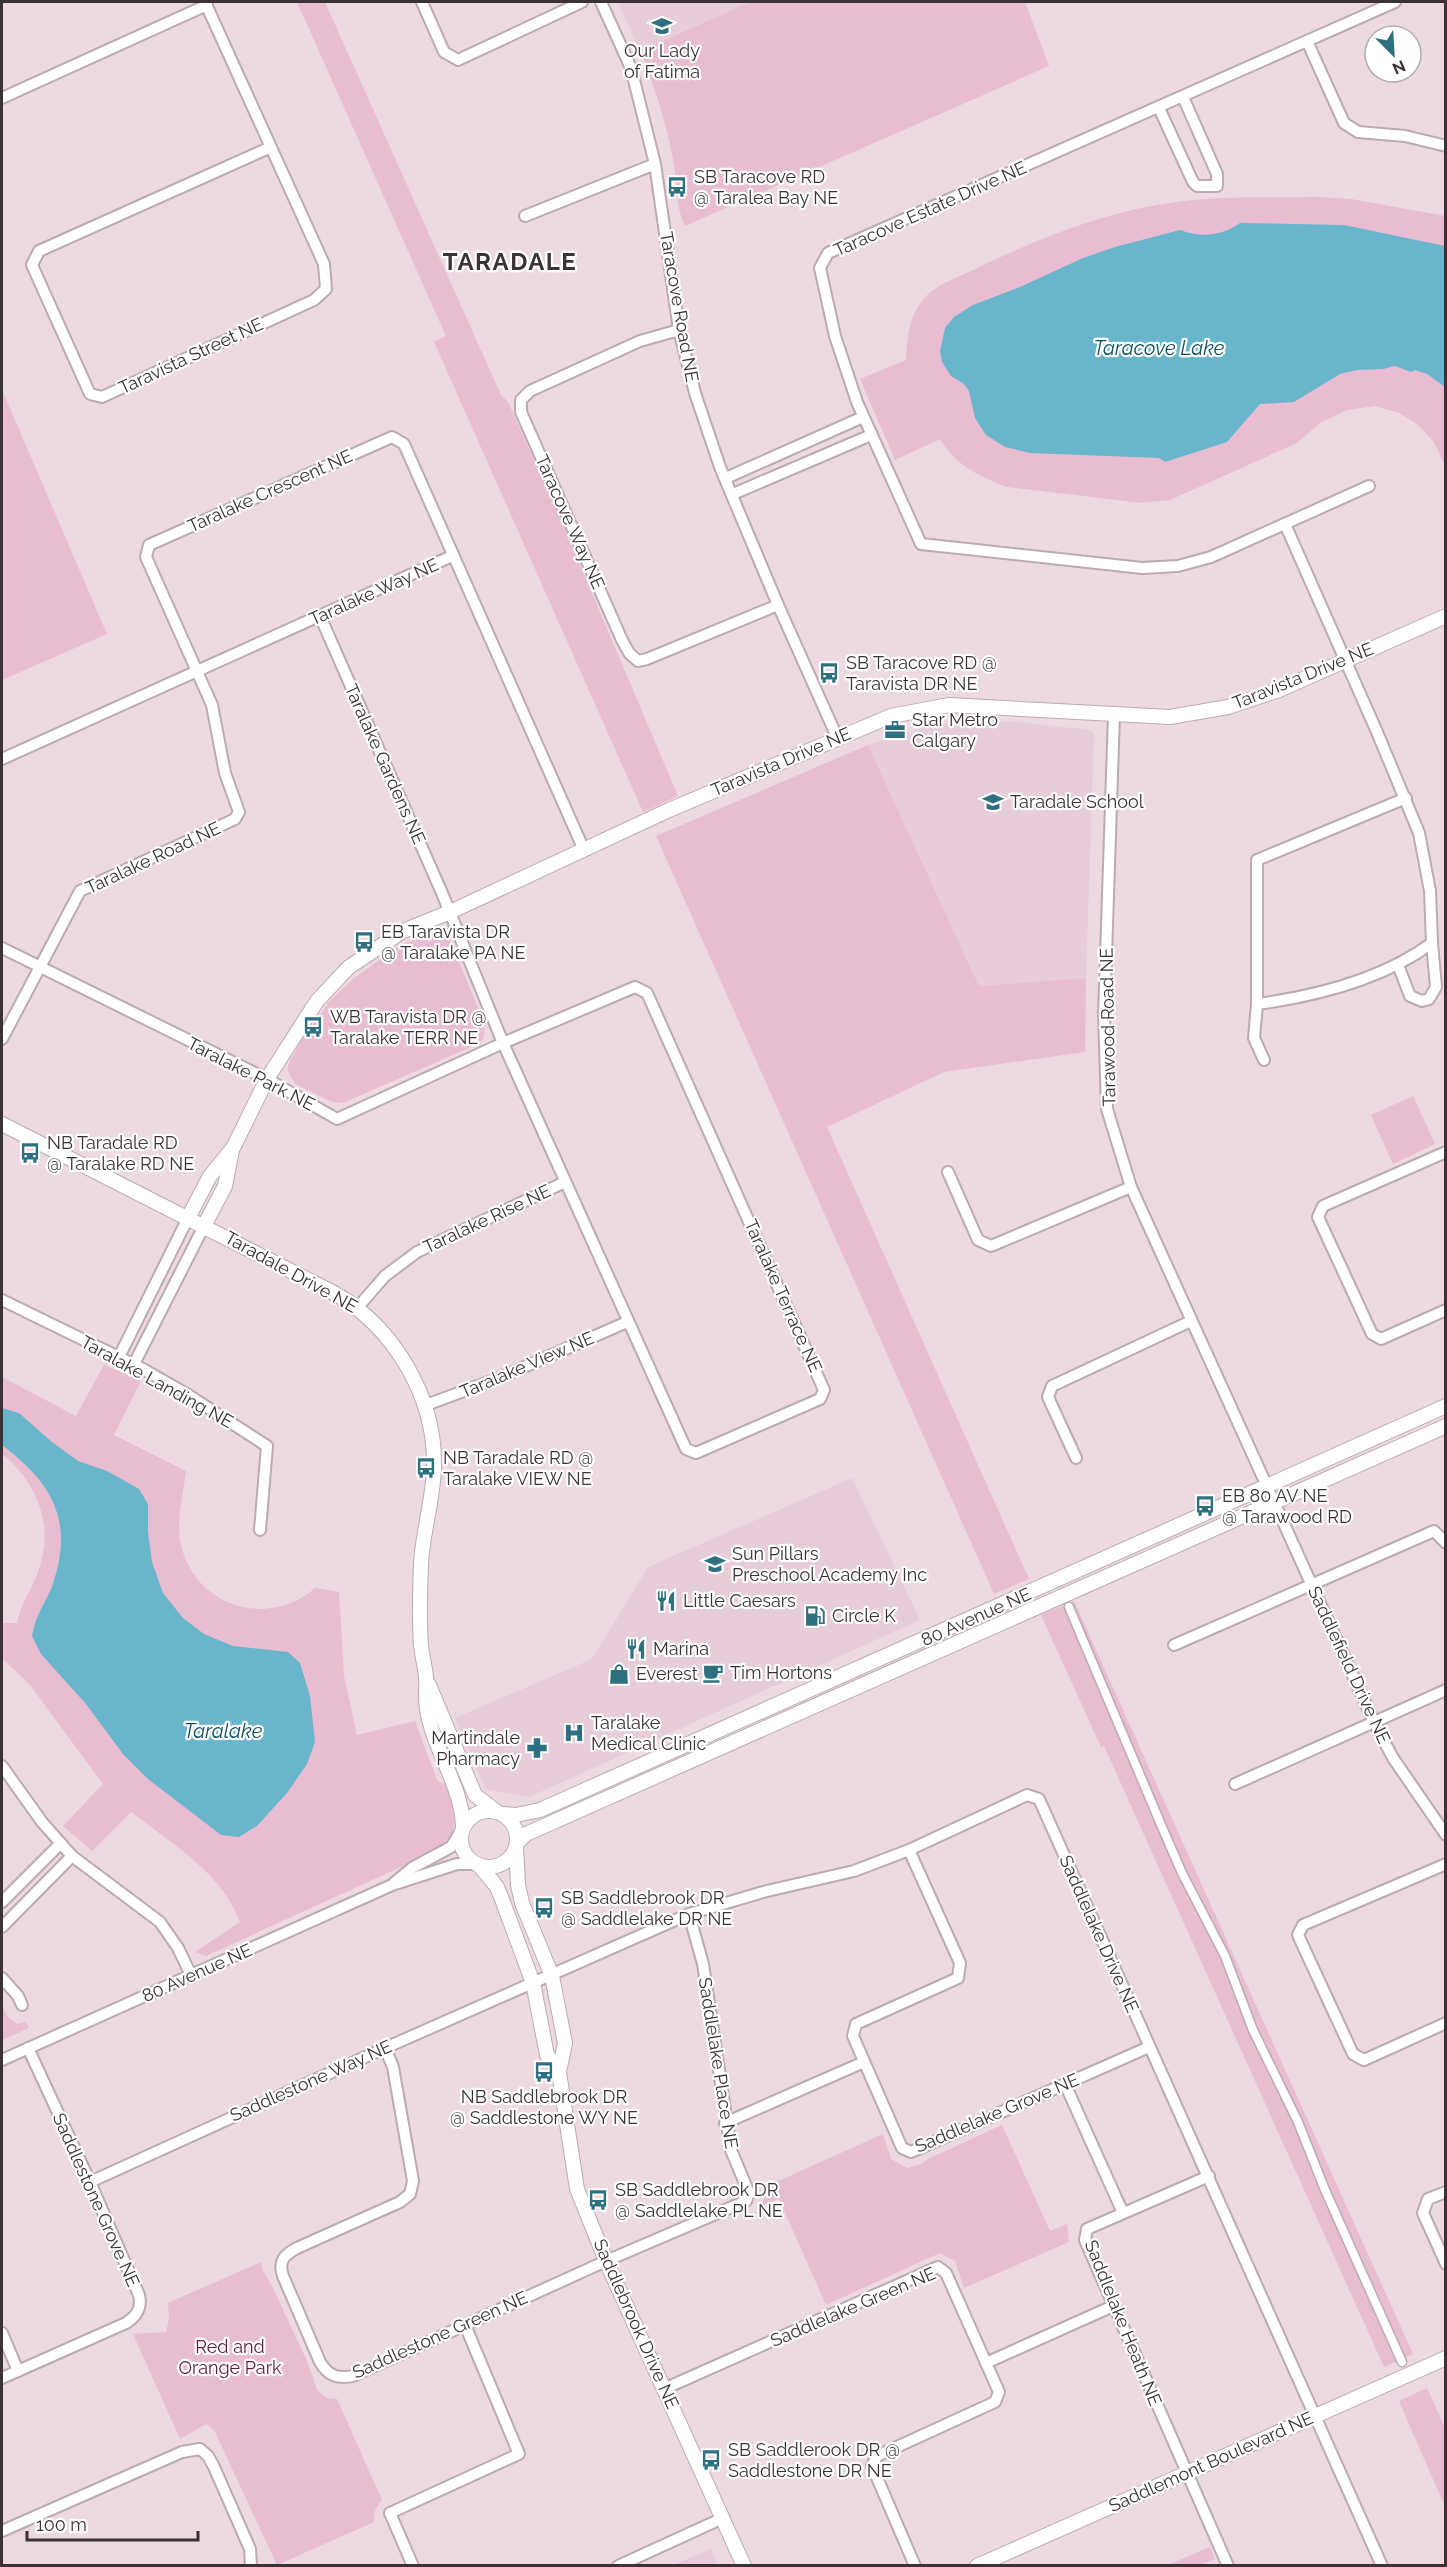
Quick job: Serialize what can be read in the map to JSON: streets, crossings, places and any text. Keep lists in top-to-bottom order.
{
  "streets": {
    "street": [
      "Taracove Estate Drive NE",
      "Taracove Road NE",
      "Taravista Street NE",
      "Taralake Crescent NE",
      "Taracove Way NE",
      "Taralake Way NE",
      "Taravista Drive NE",
      "Taralake Gardens NE",
      "Taralake Road NE",
      "Tarawood Road NE",
      "Taralake Park NE",
      "Taralake Rise NE",
      "Taradale Drive NE",
      "Taralake Terrace NE",
      "Taralake View NE",
      "Taralake Landing NE",
      "80 Avenue NE",
      "Saddlefield Drive NE",
      "Saddlelake Drive NE",
      "Saddlelake Place NE",
      "Saddlestone Way NE",
      "Saddlelake Grove NE",
      "Saddlestone Grove NE",
      "Saddlelake Green NE",
      "Saddlelake Heath NE",
      "Saddlebrook Drive NE",
      "Saddlestone Green NE",
      "Saddlemont Boulevard NE"
    ]
  },
  "crossings": [
    ["Taracove Road NE", "Taracove Way NE"],
    ["Taracove Road NE", "Taravista Drive NE"],
    ["Taralake Crescent NE", "Taralake Way NE"],
    ["Taralake Crescent NE", "Taralake Road NE"],
    ["Taralake Way NE", "Taravista Drive NE"],
    ["Taralake Way NE", "Taralake Gardens NE"],
    ["Taralake Way NE", "Taralake Road NE"],
    ["Taravista Drive NE", "Taralake Gardens NE"],
    ["Taravista Drive NE", "Tarawood Road NE"],
    ["Taravista Drive NE", "Taralake Park NE"],
    ["Taravista Drive NE", "Taradale Drive NE"],
    ["Taravista Drive NE", "Taralake Terrace NE"],
    ["Taralake Gardens NE", "Taralake Terrace NE"],
    ["Taralake Road NE", "Taralake Park NE"],
    ["Tarawood Road NE", "80 Avenue NE"],
    ["Tarawood Road NE", "Saddlefield Drive NE"],
    ["Taralake Park NE", "Taralake Terrace NE"],
    ["Taralake Rise NE", "Taradale Drive NE"],
    ["Taralake Rise NE", "Taralake Terrace NE"],
    ["Taradale Drive NE", "Taralake View NE"],
    ["Taradale Drive NE", "80 Avenue NE"],
    ["Taradale Drive NE", "Saddlebrook Drive NE"],
    ["Taralake Terrace NE", "Taralake View NE"],
    ["80 Avenue NE", "Saddlefield Drive NE"],
    ["80 Avenue NE", "Saddlestone Grove NE"],
    ["80 Avenue NE", "Saddlebrook Drive NE"],
    ["Saddlelake Drive NE", "Saddlelake Place NE"],
    ["Saddlelake Drive NE", "Saddlestone Way NE"],
    ["Saddlelake Drive NE", "Saddlelake Grove NE"],
    ["Saddlelake Drive NE", "Saddlelake Heath NE"],
    ["Saddlelake Drive NE", "Saddlebrook Drive NE"],
    ["Saddlelake Drive NE", "Saddlemont Boulevard NE"],
    ["Saddlelake Place NE", "Saddlebrook Drive NE"],
    ["Saddlelake Place NE", "Saddlestone Green NE"],
    ["Saddlestone Way NE", "Saddlestone Grove NE"],
    ["Saddlestone Way NE", "Saddlebrook Drive NE"],
    ["Saddlestone Way NE", "Saddlestone Green NE"],
    ["Saddlelake Green NE", "Saddlebrook Drive NE"],
    ["Saddlelake Heath NE", "Saddlemont Boulevard NE"],
    ["Saddlebrook Drive NE", "Saddlestone Green NE"]
  ],
  "districts": ["TARADALE"],
  "water": ["Taracove Lake", "Taralake"],
  "parks": ["Red and Orange Park"],
  "places": {
    "school or university": ["Our Lady of Fatima", "Taradale School", "Sun Pillars Preschool Academy Inc"],
    "bus stop": [
      "SB Taracove RD @ Taralea Bay NE",
      "SB Taracove RD @ Taravista DR NE",
      "EB Taravista DR @ Taralake PA NE",
      "WB Taravista DR @ Taralake TERR NE",
      "NB Taradale RD @ Taralake RD NE",
      "NB Taradale RD @ Taralake VIEW NE",
      "EB 80 AV NE @ Tarawood RD",
      "SB Saddlebrook DR @ Saddlelake DR NE",
      "NB Saddlebrook DR @ Saddlestone WY NE",
      "SB Saddlebrook DR @ Saddlelake PL NE",
      "SB Saddlerook DR @ Saddlestone DR NE"
    ],
    "office": ["Star Metro Calgary"],
    "restaurant": ["Little Caesars", "Marina"],
    "fuel station": ["Circle K"],
    "cafe": ["Tim Hortons"],
    "shop": ["Everest"],
    "hospital": ["Taralake Medical Clinic"],
    "pharmacy": ["Martindale Pharmacy"]
  },
  "scale_bar": "100 m",
  "north": "bottom right"
}
